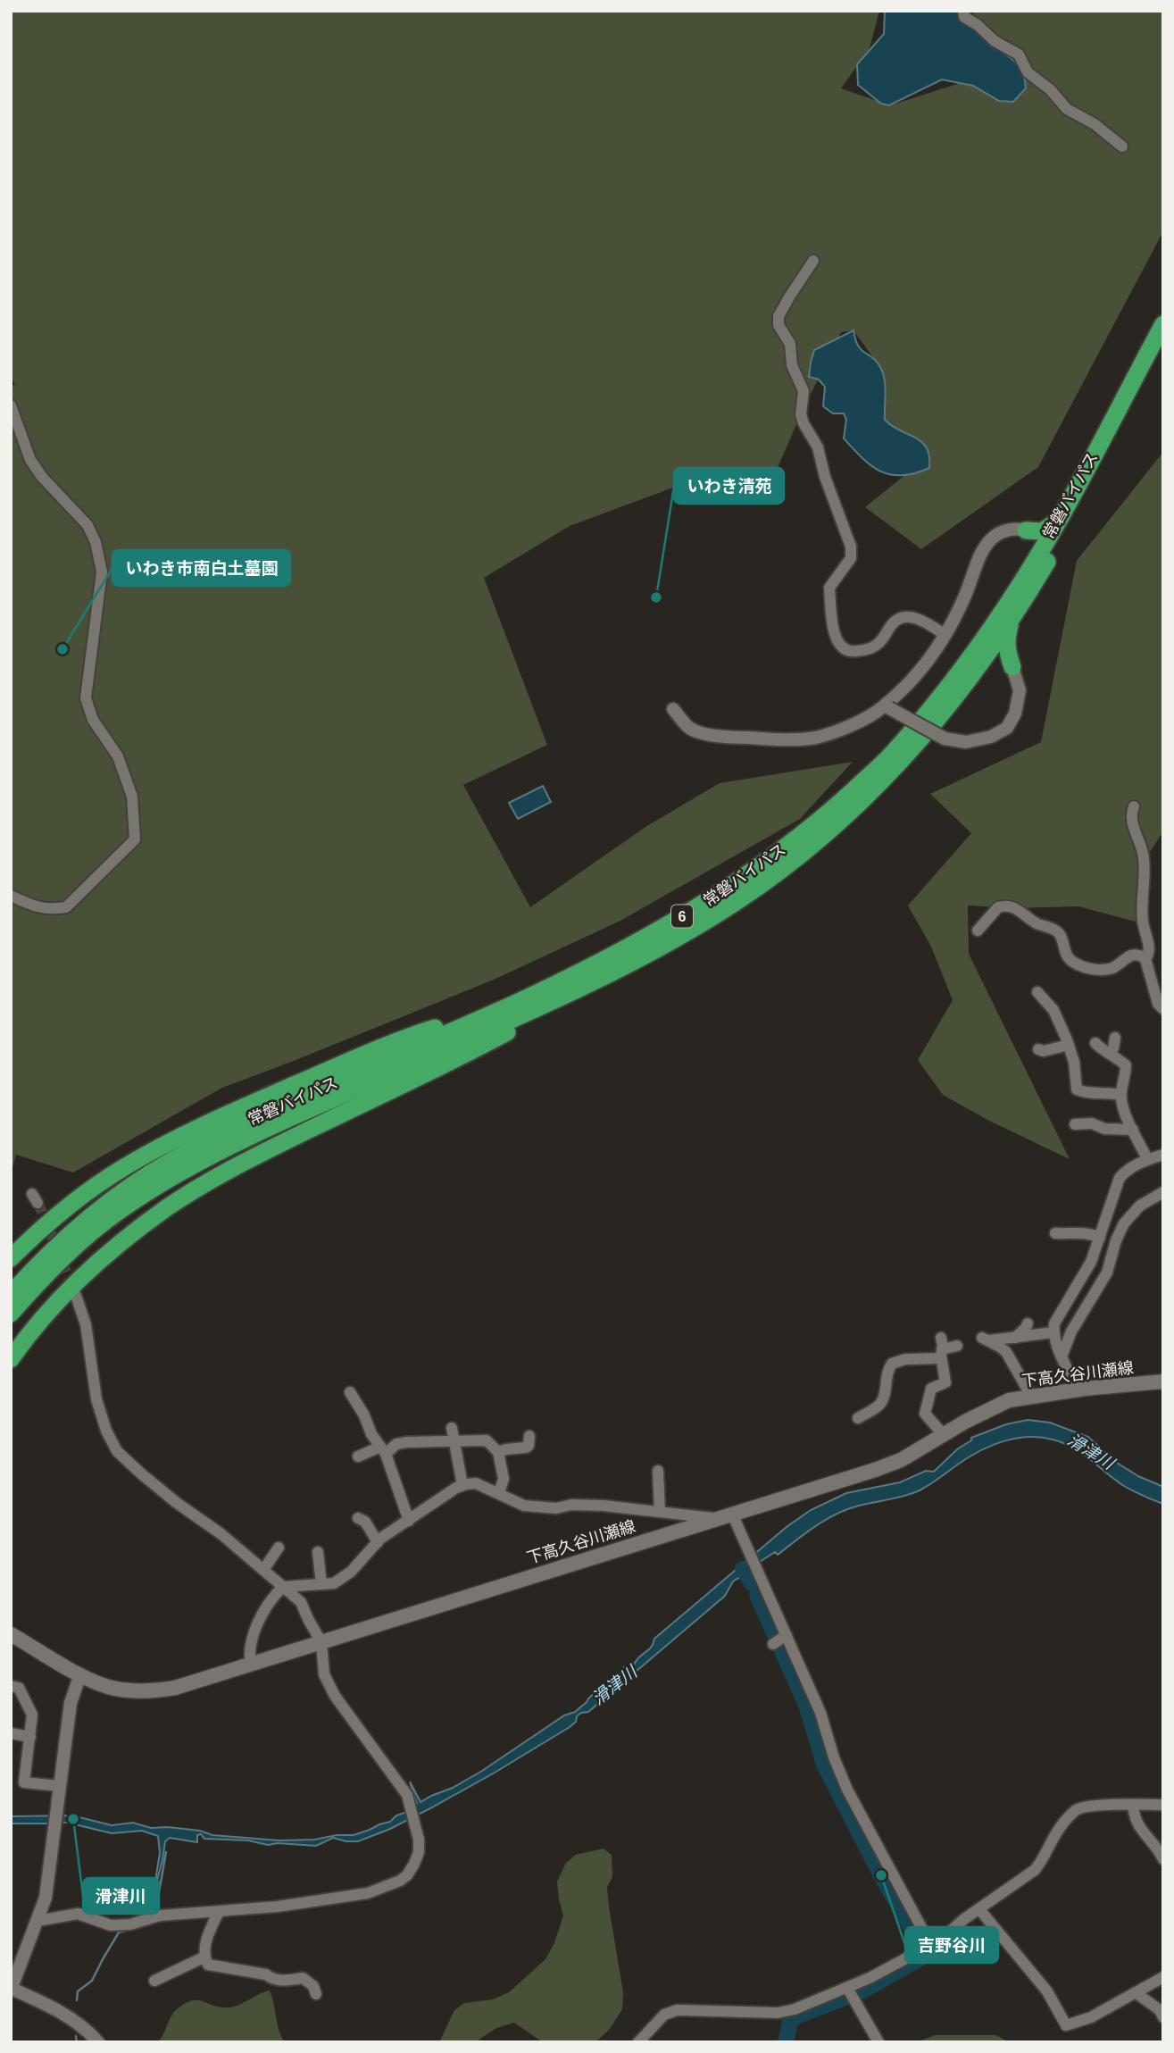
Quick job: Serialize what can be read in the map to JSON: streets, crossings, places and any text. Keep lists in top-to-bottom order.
{
  "streets": {
    "highway": ["常磐バイパス", "6"],
    "main road": ["下高久谷川瀬線"]
  },
  "water": ["滑津川"],
  "places": [
    "いわき清苑",
    "いわき市南白土墓園",
    "滑津川",
    "吉野谷川"
  ]
}
